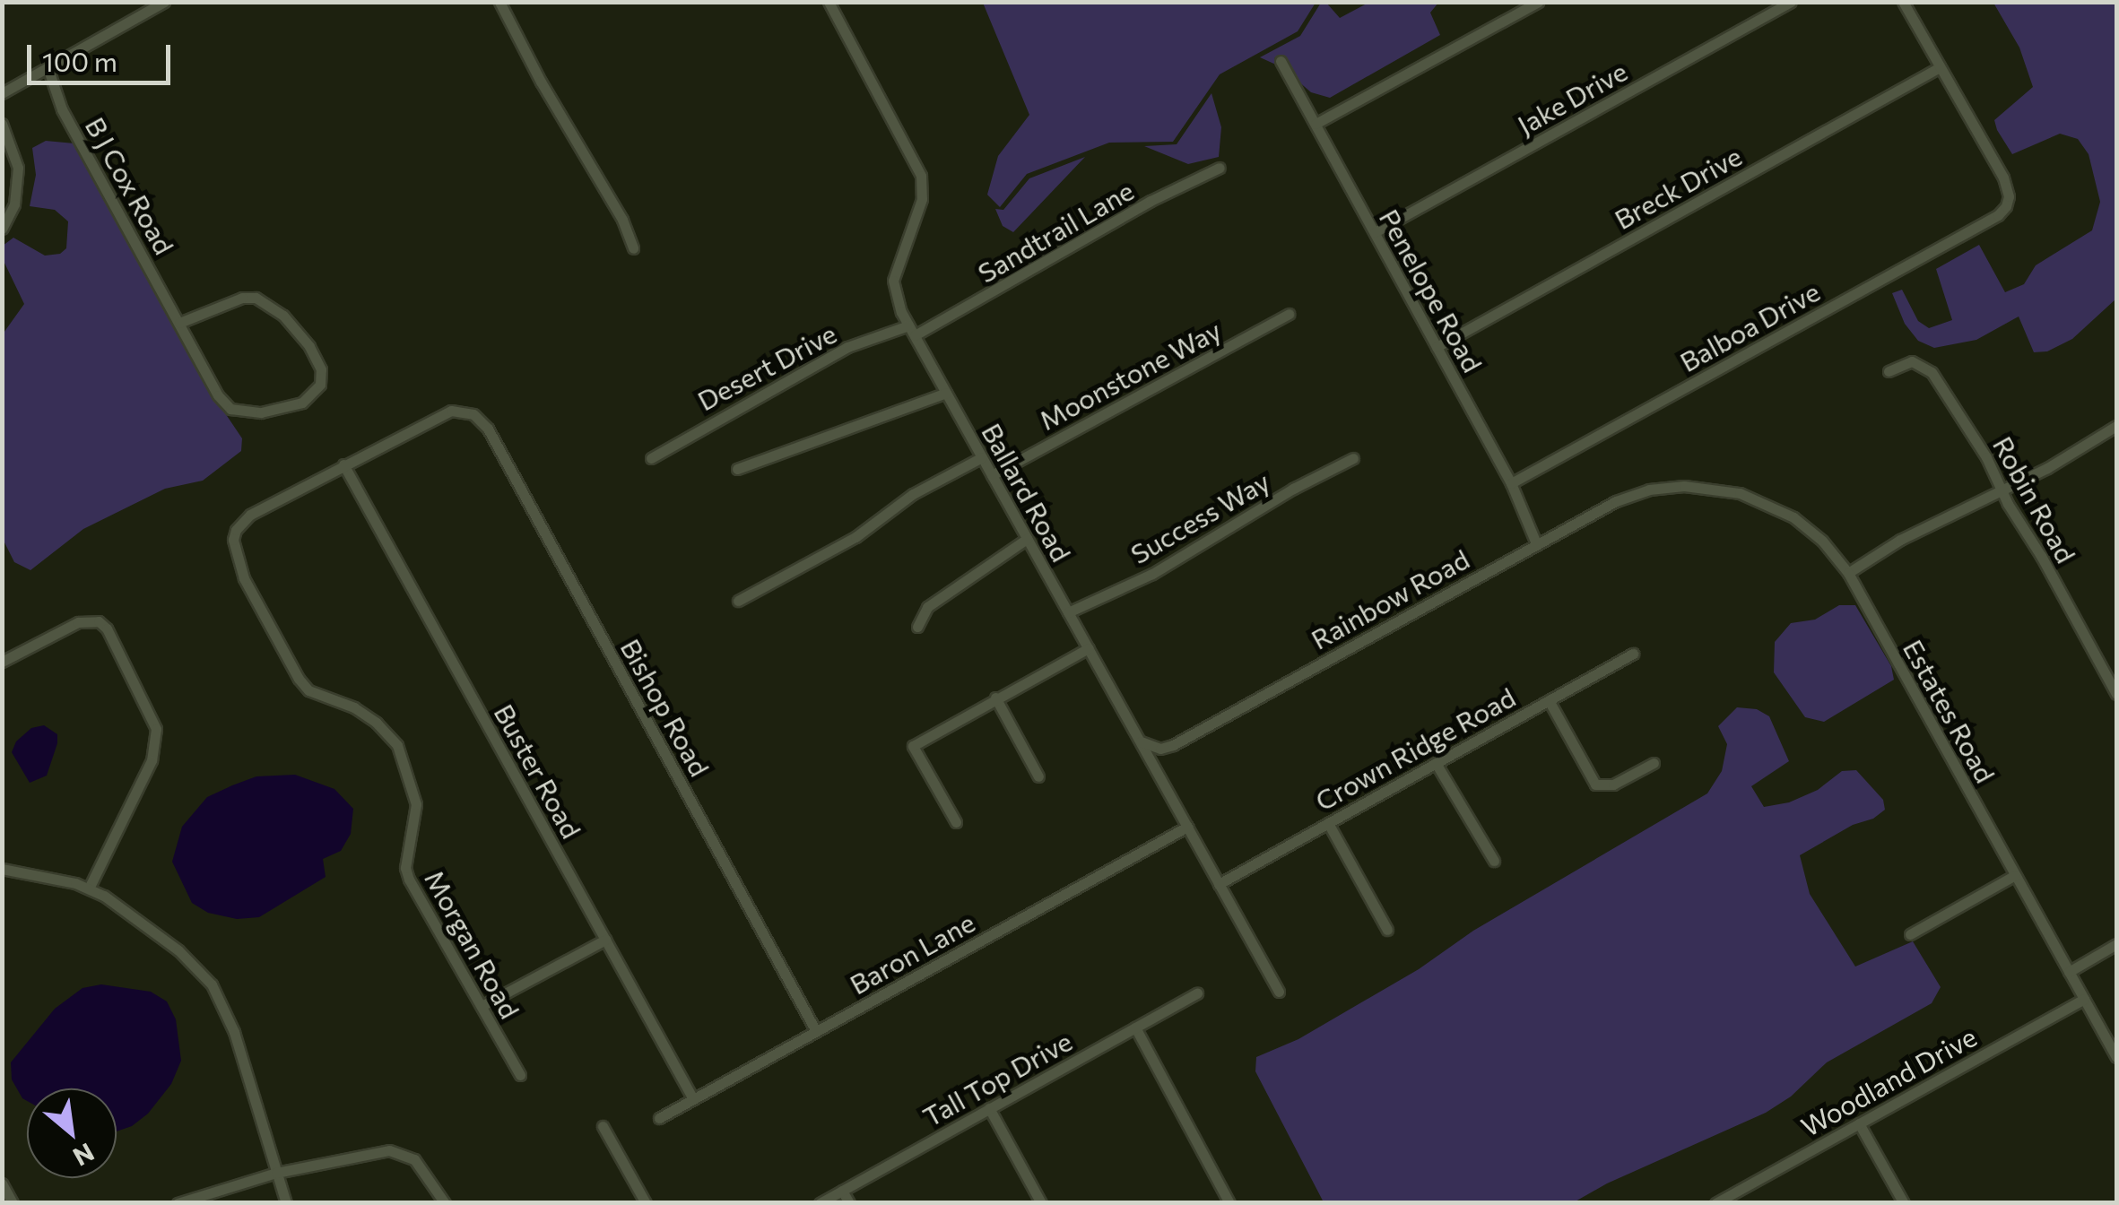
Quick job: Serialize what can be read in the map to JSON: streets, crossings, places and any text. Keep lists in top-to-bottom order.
{
  "streets": {
    "street": [
      "Jake Drive",
      "B J Cox Road",
      "Breck Drive",
      "Sandtrail Lane",
      "Penelope Road",
      "Balboa Drive",
      "Desert Drive",
      "Moonstone Way",
      "Ballard Road",
      "Robin Road",
      "Success Way",
      "Rainbow Road",
      "Bishop Road",
      "Estates Road",
      "Crown Ridge Road",
      "Buster Road",
      "Morgan Road",
      "Baron Lane",
      "Tall Top Drive",
      "Woodland Drive"
    ]
  },
  "crossings": [
    ["Jake Drive", "Penelope Road"],
    ["Breck Drive", "Penelope Road"],
    ["Breck Drive", "Balboa Drive"],
    ["Sandtrail Lane", "Desert Drive"],
    ["Sandtrail Lane", "Ballard Road"],
    ["Penelope Road", "Balboa Drive"],
    ["Penelope Road", "Rainbow Road"],
    ["Desert Drive", "Ballard Road"],
    ["Moonstone Way", "Ballard Road"],
    ["Ballard Road", "Success Way"],
    ["Ballard Road", "Rainbow Road"],
    ["Ballard Road", "Crown Ridge Road"],
    ["Ballard Road", "Baron Lane"],
    ["Rainbow Road", "Estates Road"],
    ["Bishop Road", "Buster Road"],
    ["Bishop Road", "Morgan Road"],
    ["Bishop Road", "Baron Lane"],
    ["Estates Road", "Woodland Drive"],
    ["Buster Road", "Morgan Road"],
    ["Buster Road", "Baron Lane"]
  ],
  "scale_bar": "100 m",
  "north": "bottom right"
}
